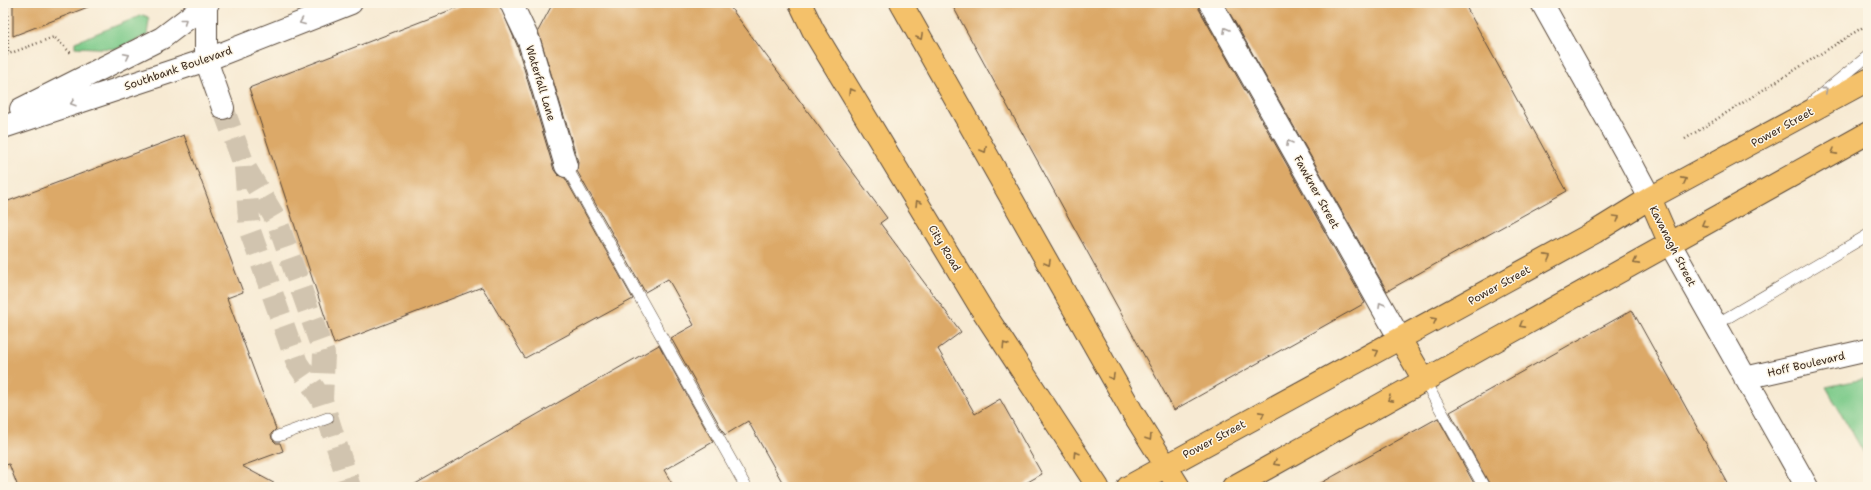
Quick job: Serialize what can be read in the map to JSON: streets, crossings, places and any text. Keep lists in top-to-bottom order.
{
  "streets": {
    "highway": [
      "Power Street",
      "Fawkner Street",
      "Kavanagh Street",
      "City Road"
    ],
    "street": ["Southbank Boulevard", "Waterfall Lane", "Hoff Boulevard"]
  },
  "crossings": [
    ["Power Street", "Fawkner Street"],
    ["Power Street", "Kavanagh Street"],
    ["Kavanagh Street", "Hoff Boulevard"]
  ],
  "one_way": ["Fawkner Street"]
}
